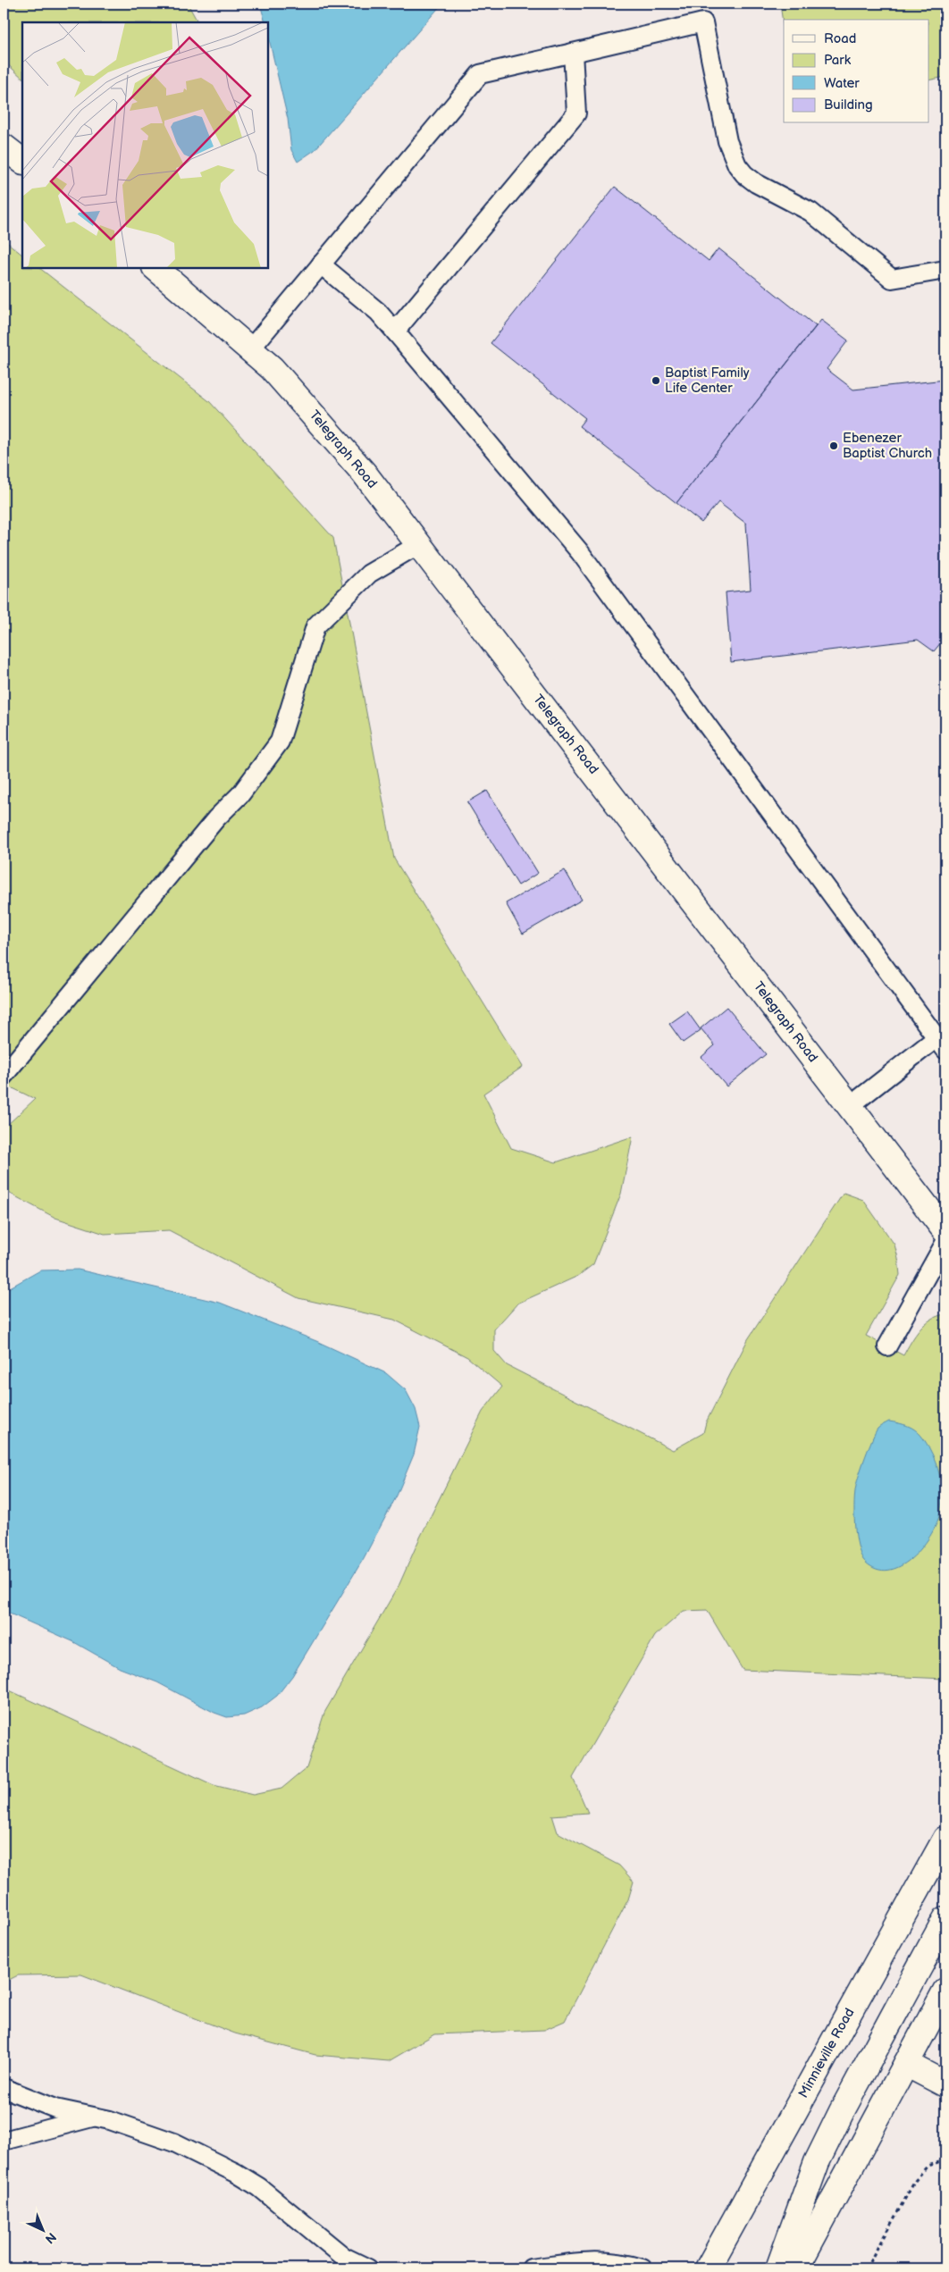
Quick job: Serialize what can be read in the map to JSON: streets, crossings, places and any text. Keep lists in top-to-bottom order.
{
  "streets": {
    "main road": ["Telegraph Road", "Minnieville Road"]
  },
  "places": ["Baptist Family Life Center", "Ebenezer Baptist Church"],
  "legend": [
    "Road",
    "Park",
    "Water",
    "Building"
  ],
  "north": "bottom right"
}
